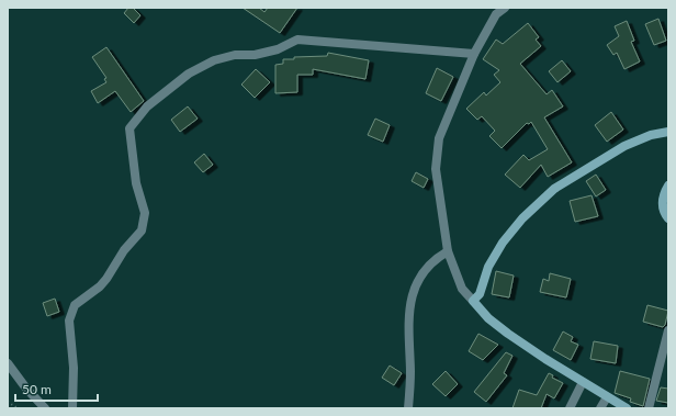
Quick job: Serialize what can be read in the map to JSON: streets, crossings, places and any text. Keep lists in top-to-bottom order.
{
  "scale_bar": "50 m"
}
